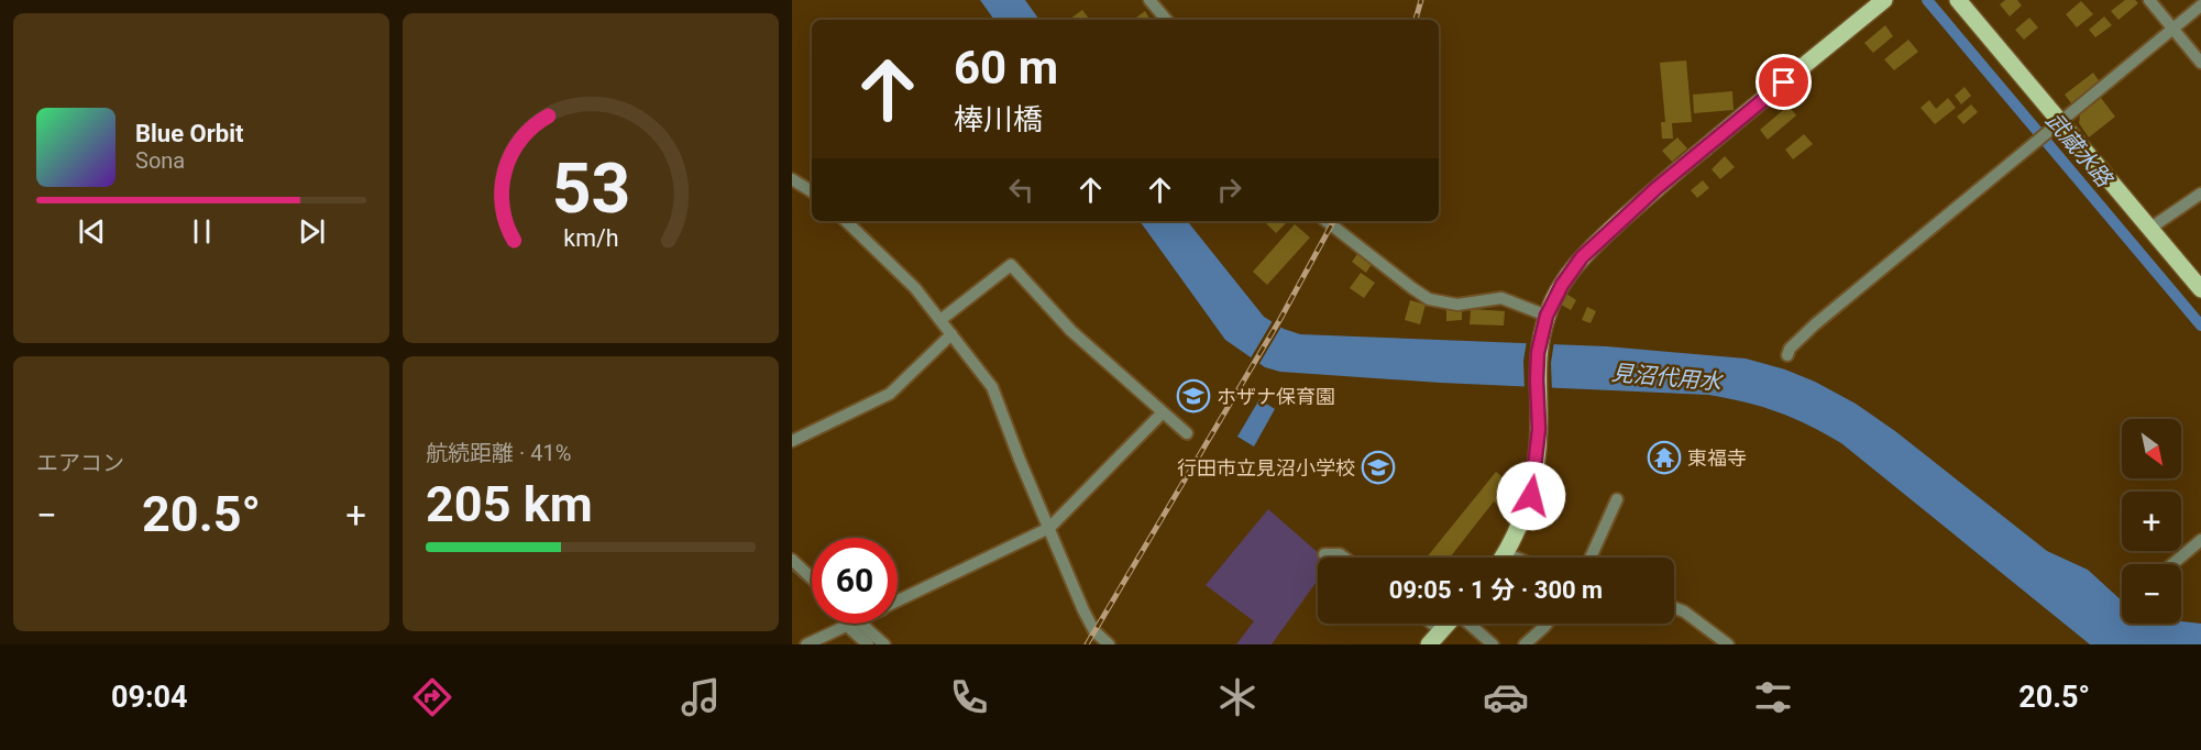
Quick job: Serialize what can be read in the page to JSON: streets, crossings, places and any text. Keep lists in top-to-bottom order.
{
  "water": ["武蔵水路", "見沼代用水"],
  "places": {
    "school or university": ["ホザナ保育園", "行田市立見沼小学校"],
    "temple": ["東福寺"]
  },
  "north": "bottom right",
  "page": {
    "turn": ["60 m", "棒川橋"],
    "song": ["Blue Orbit", "Sona"],
    "tile": [
      "エアコン",
      ["航続距離 · 41%", "205 km"]
    ],
    "map_buttons": ["+", "−"],
    "heat": ["−", "20.5°", "+"],
    "limit": "60",
    "trip": "09:05 · 1 分 · 300 m",
    "tabs": ["09:04", "20.5°"],
    "gauge": ["53", "km/h"]
  }
}
